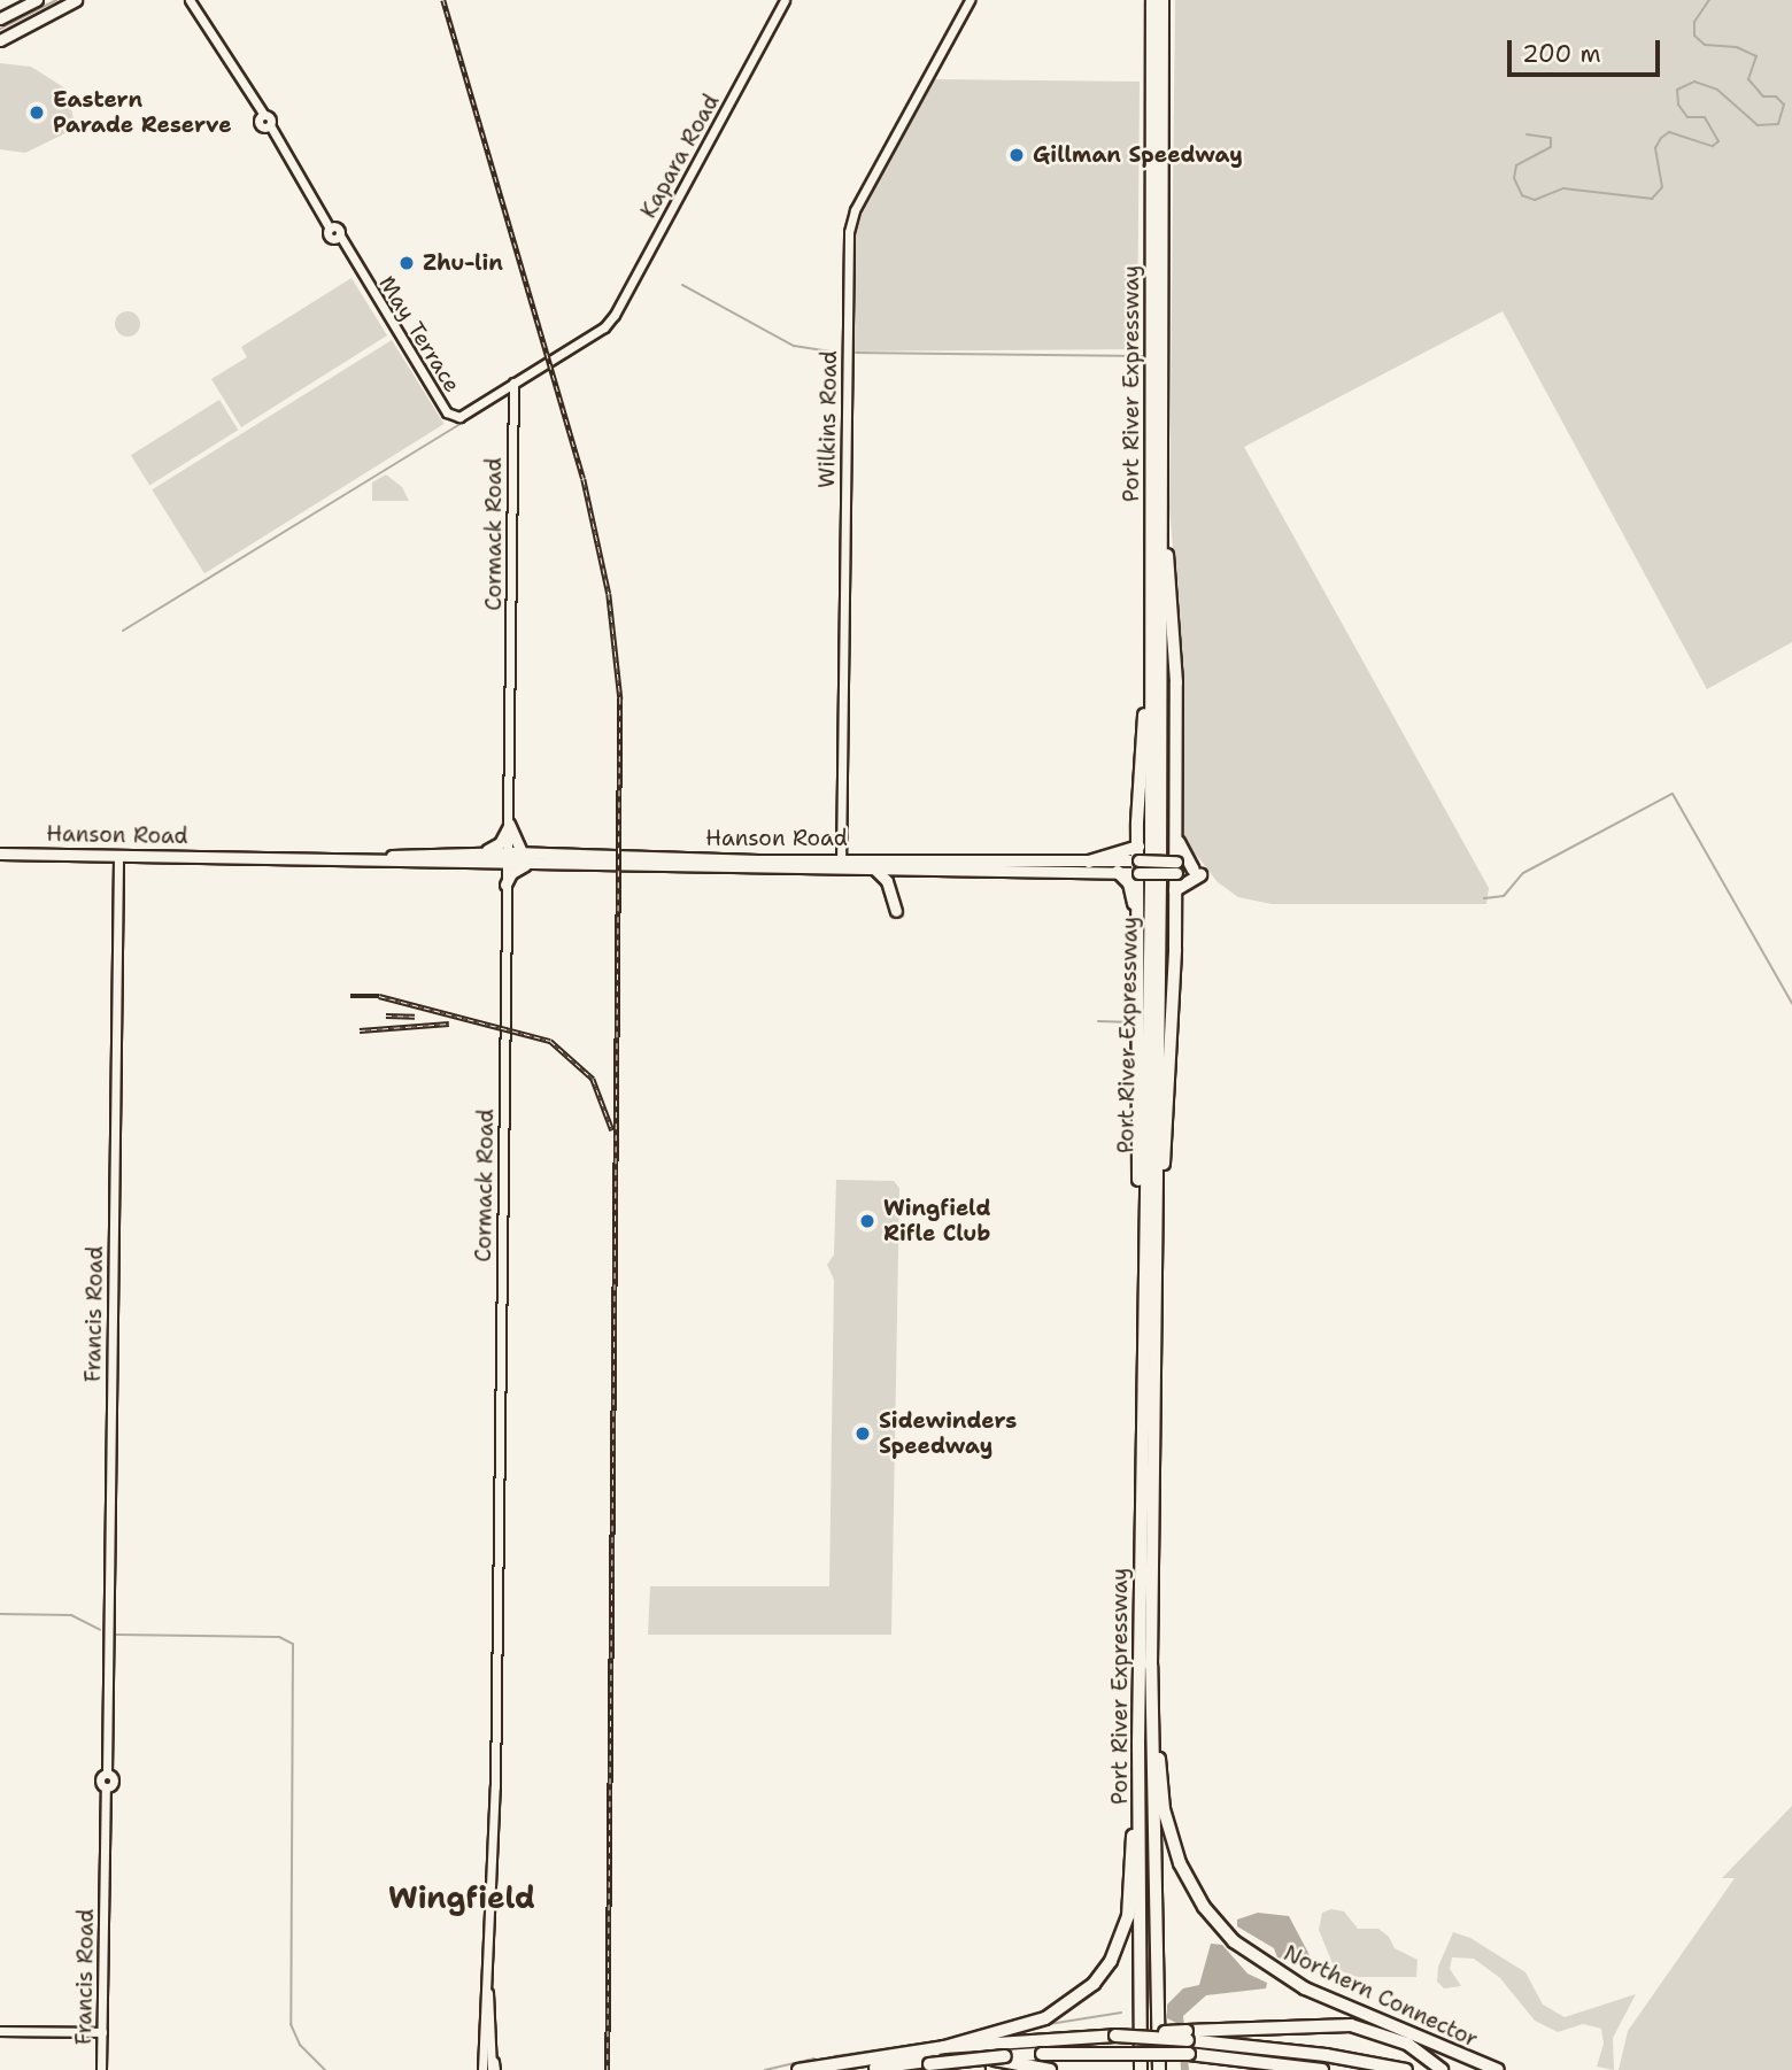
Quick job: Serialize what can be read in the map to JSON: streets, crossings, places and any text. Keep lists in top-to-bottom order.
{
  "streets": {
    "highway": ["Port River Expressway", "Northern Connector"],
    "main road": ["Hanson Road"],
    "street": [
      "Kapara Road",
      "May Terrace",
      "Wilkins Road",
      "Cormack Road",
      "Francis Road"
    ]
  },
  "crossings": [
    ["Kapara Road", "May Terrace"],
    ["Kapara Road", "Cormack Road"],
    ["May Terrace", "Cormack Road"],
    ["Port River Expressway", "Northern Connector"],
    ["Wilkins Road", "Hanson Road"],
    ["Cormack Road", "Hanson Road"],
    ["Hanson Road", "Francis Road"]
  ],
  "districts": ["Wingfield"],
  "places": [
    "Eastern Parade Reserve",
    "Gillman Speedway",
    "Zhu-lin",
    "Wingfield Rifle Club",
    "Sidewinders Speedway"
  ],
  "scale_bar": "200 m"
}
